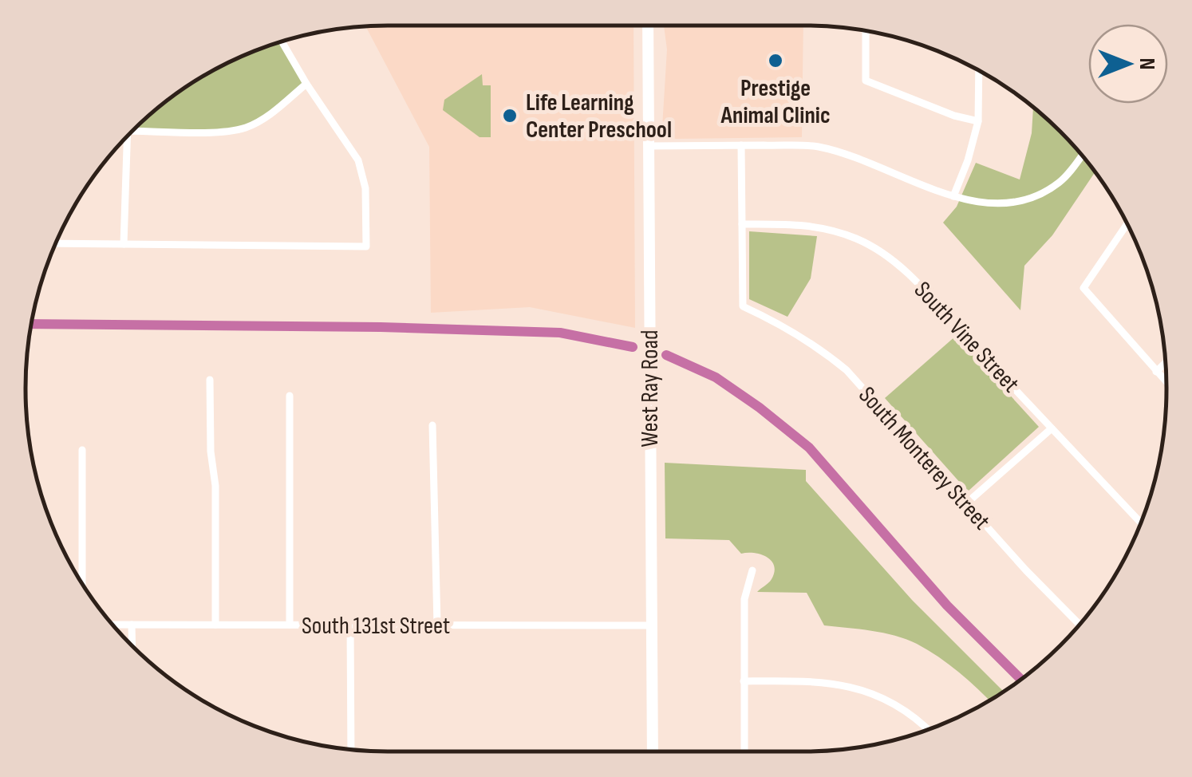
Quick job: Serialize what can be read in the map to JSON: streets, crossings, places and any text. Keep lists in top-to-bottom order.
{
  "streets": {
    "main road": ["West Ray Road"],
    "street": ["South Vine Street", "South Monterey Street", "South 131st Street"]
  },
  "crossings": [
    ["South Vine Street", "South Monterey Street"],
    ["West Ray Road", "South 131st Street"]
  ],
  "places": ["Prestige Animal Clinic", "Life Learning Center Preschool"],
  "north": "right"
}
